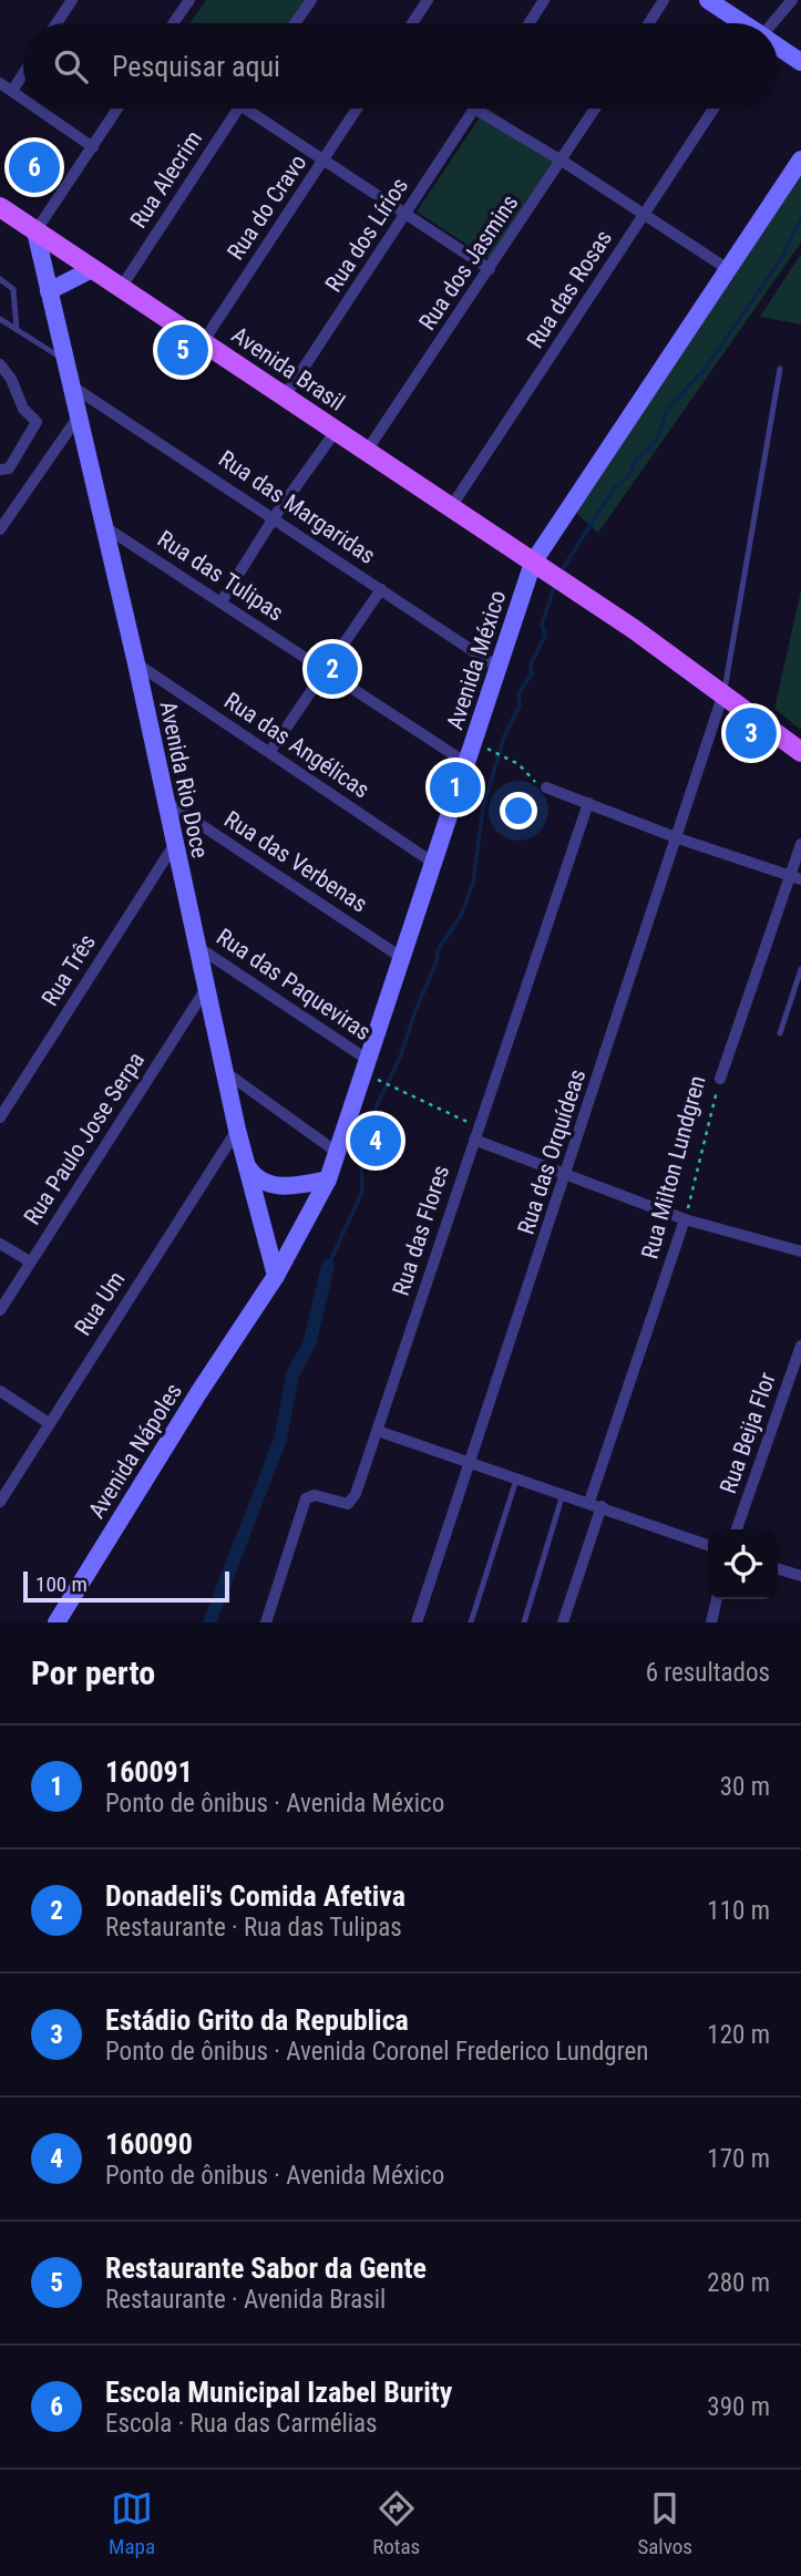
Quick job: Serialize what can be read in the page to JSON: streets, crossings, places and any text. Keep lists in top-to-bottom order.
{
  "streets": {
    "main road": ["Avenida Brasil"],
    "street": [
      "Rua Alecrim",
      "Rua do Cravo",
      "Rua dos Lírios",
      "Rua dos Jasmins",
      "Rua das Rosas",
      "Rua das Margaridas",
      "Rua das Tulipas",
      "Avenida México",
      "Rua das Angélicas",
      "Avenida Rio Doce",
      "Rua das Verbenas",
      "Rua Três",
      "Rua das Paqueviras",
      "Rua Paulo Jose Serpa",
      "Rua das Orquídeas",
      "Rua Milton Lundgren",
      "Rua das Flores",
      "Rua Um",
      "Rua Beija Flor",
      "Avenida Nápoles"
    ]
  },
  "crossings": [
    ["Rua Alecrim", "Avenida Brasil"],
    ["Rua do Cravo", "Avenida Brasil"],
    ["Rua dos Lírios", "Avenida Brasil"],
    ["Rua dos Jasmins", "Avenida Brasil"],
    ["Rua das Rosas", "Avenida Brasil"],
    ["Avenida Brasil", "Avenida México"],
    ["Avenida Brasil", "Avenida Rio Doce"],
    ["Avenida Brasil", "Rua das Orquídeas"],
    ["Rua das Margaridas", "Avenida México"],
    ["Rua das Margaridas", "Avenida Rio Doce"],
    ["Rua das Tulipas", "Avenida México"],
    ["Rua das Tulipas", "Avenida Rio Doce"],
    ["Avenida México", "Rua das Angélicas"],
    ["Avenida México", "Avenida Rio Doce"],
    ["Avenida México", "Rua das Verbenas"],
    ["Avenida México", "Rua das Paqueviras"],
    ["Avenida México", "Avenida Nápoles"],
    ["Rua das Angélicas", "Avenida Rio Doce"],
    ["Avenida Rio Doce", "Rua das Verbenas"],
    ["Avenida Rio Doce", "Rua Três"],
    ["Avenida Rio Doce", "Rua das Paqueviras"],
    ["Avenida Rio Doce", "Rua Paulo Jose Serpa"],
    ["Avenida Rio Doce", "Rua Um"]
  ],
  "scale_bar": "100 m",
  "page": {
    "search": "Pesquisar aqui",
    "pins": [
      "6",
      "5",
      "2",
      "3",
      "1",
      "4"
    ],
    "scale": "100 m",
    "heading": ["Por perto", "6 resultados"],
    "list": [
      {
        "mark": "1",
        "name": "160091",
        "note": "Ponto de ônibus · Avenida México",
        "value": "30 m"
      },
      {
        "mark": "2",
        "name": "Donadeli's Comida Afetiva",
        "note": "Restaurante · Rua das Tulipas",
        "value": "110 m"
      },
      {
        "mark": "3",
        "name": "Estádio Grito da Republica",
        "note": "Ponto de ônibus · Avenida Coronel Frederico Lundgren",
        "value": "120 m"
      },
      {
        "mark": "4",
        "name": "160090",
        "note": "Ponto de ônibus · Avenida México",
        "value": "170 m"
      },
      {
        "mark": "5",
        "name": "Restaurante Sabor da Gente",
        "note": "Restaurante · Avenida Brasil",
        "value": "280 m"
      },
      {
        "mark": "6",
        "name": "Escola Municipal Izabel Burity",
        "note": "Escola · Rua das Carmélias",
        "value": "390 m"
      }
    ],
    "nav": ["Mapa", "Rotas", "Salvos"]
  }
}
